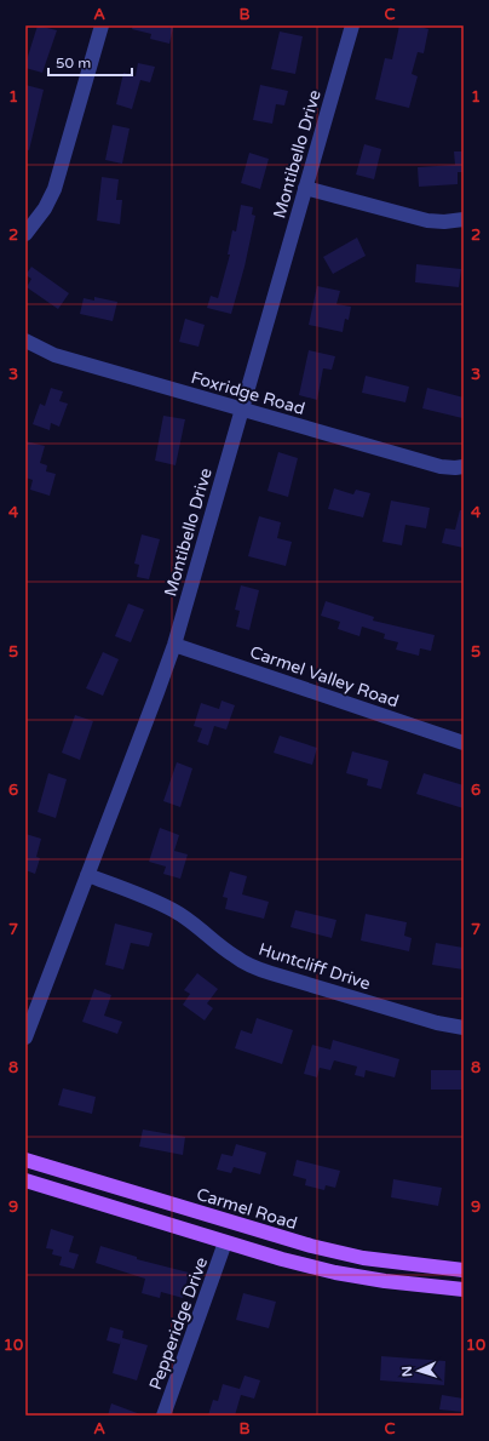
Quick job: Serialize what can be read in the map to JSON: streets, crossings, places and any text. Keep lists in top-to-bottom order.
{
  "streets": {
    "main road": ["Carmel Road"],
    "street": [
      "Montibello Drive",
      "Foxridge Road",
      "Carmel Valley Road",
      "Huntcliff Drive",
      "Pepperidge Drive"
    ]
  },
  "crossings": [
    ["Montibello Drive", "Foxridge Road"],
    ["Montibello Drive", "Carmel Valley Road"],
    ["Montibello Drive", "Huntcliff Drive"]
  ],
  "scale_bar": "50 m",
  "north": "left",
  "grid": {
    "columns": ["A", "B", "C"],
    "rows": [
      "1",
      "2",
      "3",
      "4",
      "5",
      "6",
      "7",
      "8",
      "9",
      "10"
    ]
  }
}
